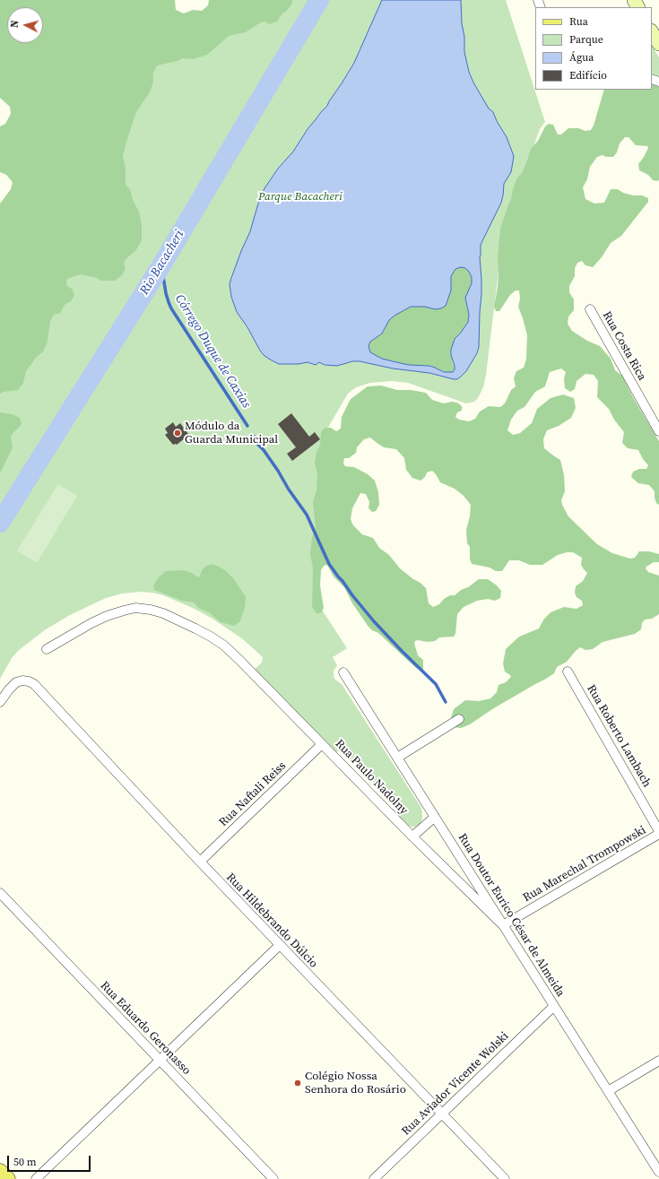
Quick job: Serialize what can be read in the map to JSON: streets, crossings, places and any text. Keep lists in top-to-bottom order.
{
  "streets": {
    "street": [
      "Rua Costa Rica",
      "Rua Roberto Lambach",
      "Rua Paulo Nadolny",
      "Rua Naftali Reiss",
      "Rua Marechal Trompowski",
      "Rua Doutor Eurico César de Almeida",
      "Rua Hildebrando Dúlcio",
      "Rua Eduardo Geronasso",
      "Rua Aviador Vicente Wolski"
    ]
  },
  "crossings": [
    ["Rua Roberto Lambach", "Rua Marechal Trompowski"],
    ["Rua Paulo Nadolny", "Rua Naftali Reiss"],
    ["Rua Paulo Nadolny", "Rua Marechal Trompowski"],
    ["Rua Paulo Nadolny", "Rua Doutor Eurico César de Almeida"],
    ["Rua Naftali Reiss", "Rua Hildebrando Dúlcio"],
    ["Rua Marechal Trompowski", "Rua Doutor Eurico César de Almeida"],
    ["Rua Doutor Eurico César de Almeida", "Rua Aviador Vicente Wolski"],
    ["Rua Hildebrando Dúlcio", "Rua Aviador Vicente Wolski"]
  ],
  "water": ["Rio Bacacheri", "Córrego Duque de Caxias"],
  "parks": ["Parque Bacacheri"],
  "places": ["Módulo da Guarda Municipal", "Colégio Nossa Senhora do Rosário"],
  "legend": [
    "Rua",
    "Parque",
    "Água",
    "Edifício"
  ],
  "scale_bar": "50 m",
  "north": "left"
}
